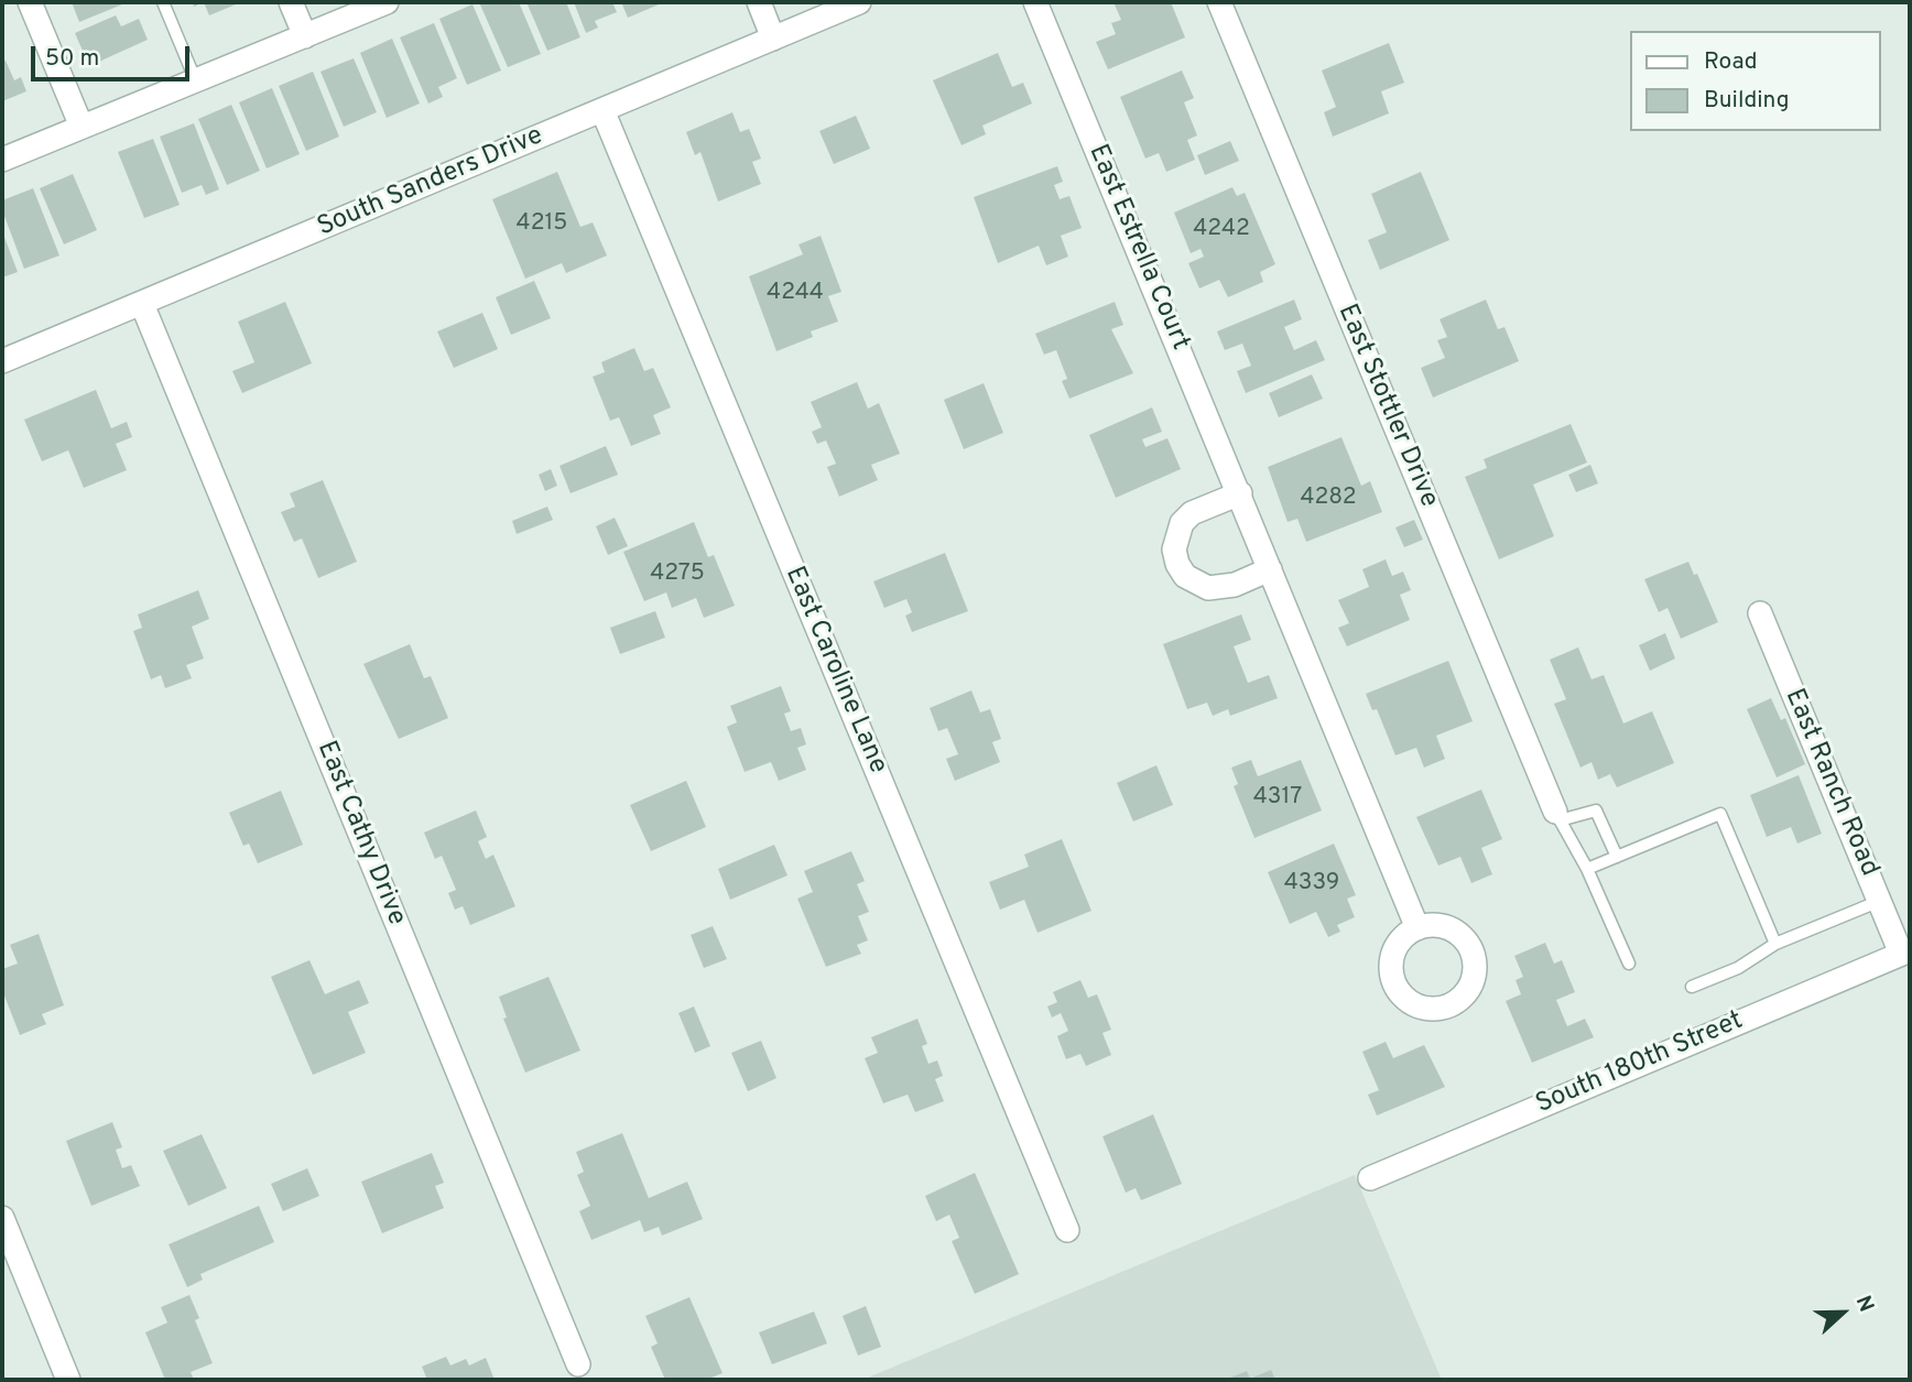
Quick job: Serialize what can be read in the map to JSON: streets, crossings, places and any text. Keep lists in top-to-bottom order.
{
  "streets": {
    "street": [
      "South Sanders Drive",
      "East Estrella Court",
      "East Stottler Drive",
      "East Caroline Lane",
      "East Ranch Road",
      "East Cathy Drive",
      "South 180th Street"
    ]
  },
  "crossings": [
    ["South Sanders Drive", "East Caroline Lane"],
    ["South Sanders Drive", "East Cathy Drive"],
    ["East Ranch Road", "South 180th Street"]
  ],
  "house_numbers": [
    "4215",
    "4242",
    "4244",
    "4282",
    "4275",
    "4317",
    "4339"
  ],
  "legend": ["Road", "Building"],
  "scale_bar": "50 m",
  "north": "right"
}
